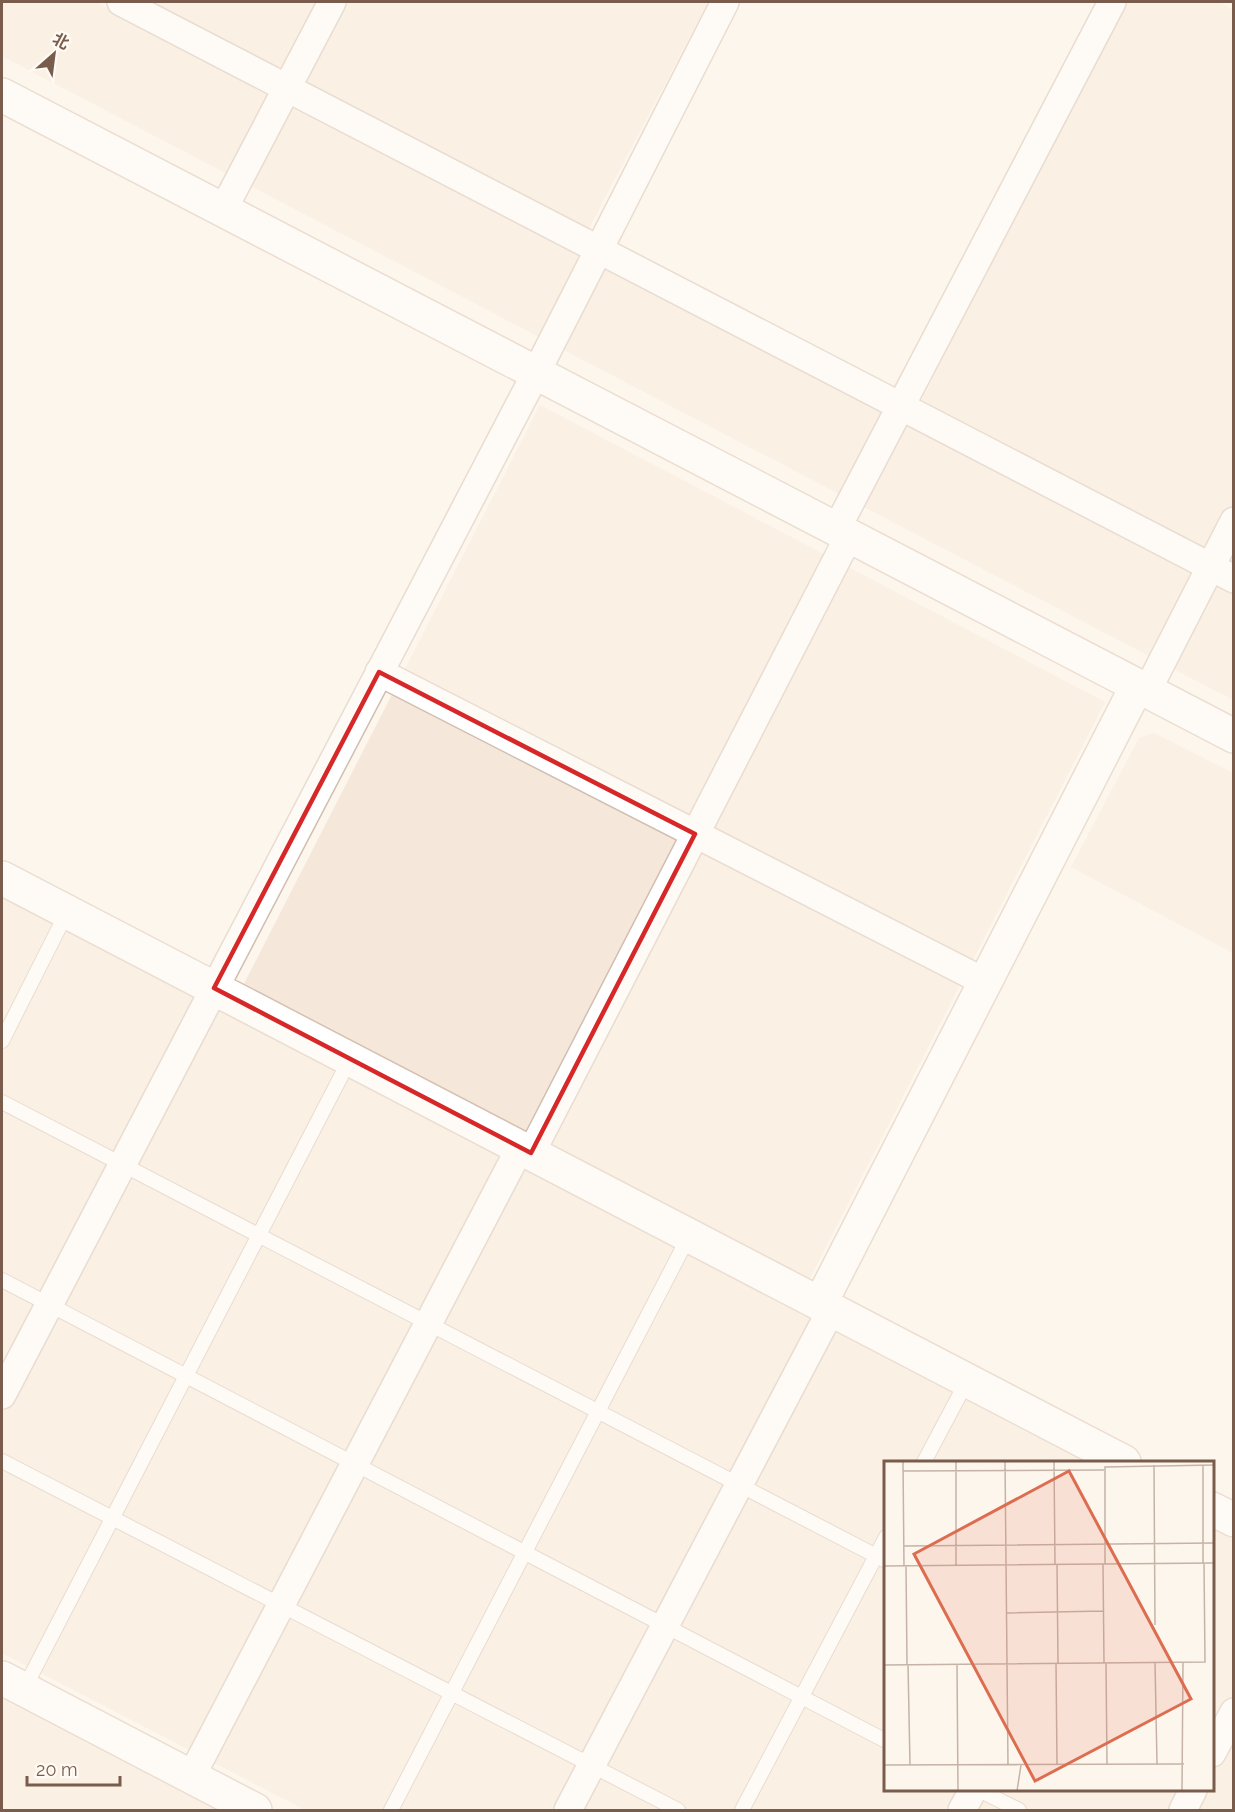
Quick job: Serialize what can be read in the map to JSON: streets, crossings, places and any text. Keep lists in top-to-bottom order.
{
  "scale_bar": "20 m",
  "north": "top right"
}
